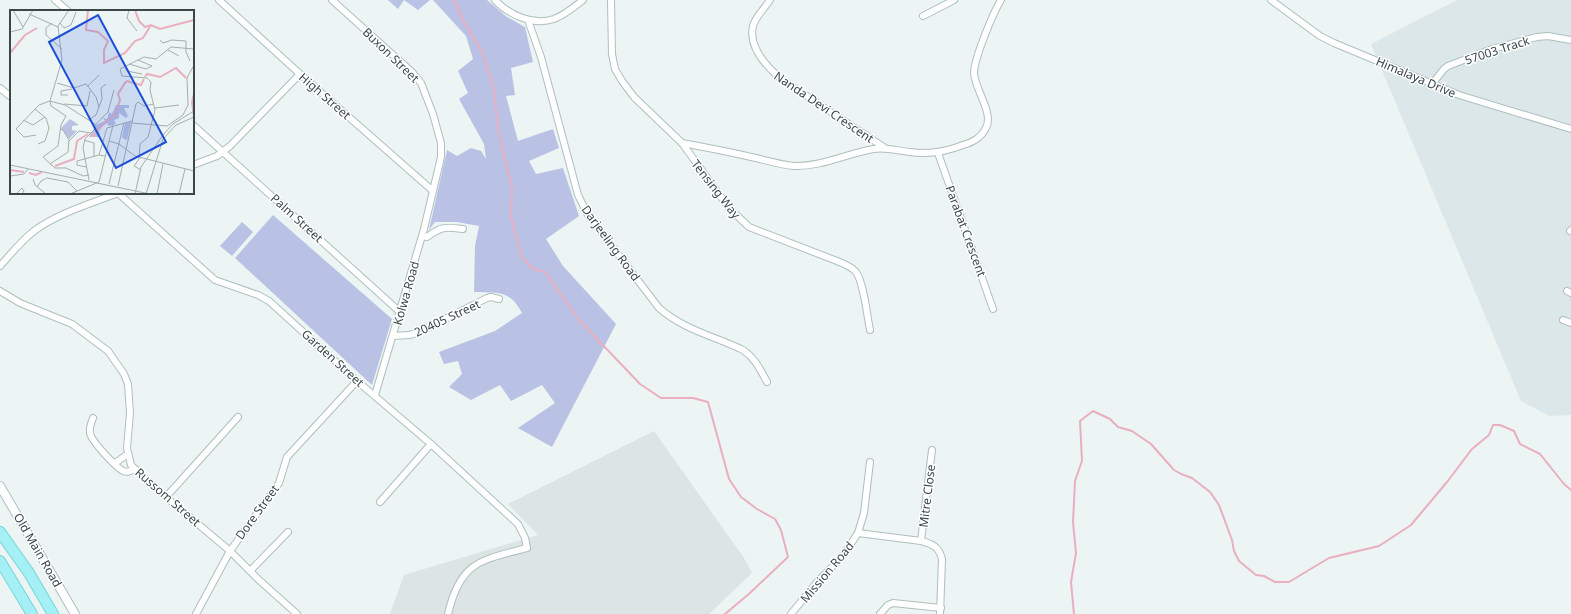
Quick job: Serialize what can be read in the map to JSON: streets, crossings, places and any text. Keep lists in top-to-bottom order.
{
  "streets": {
    "street": [
      "57003 Track",
      "Buxon Street",
      "Himalaya Drive",
      "High Street",
      "Nanda Devi Crescent",
      "Tensing Way",
      "Palm Street",
      "Parabat Crescent",
      "Darjeeling Road",
      "Kolwa Road",
      "20405 Street",
      "Garden Street",
      "Mitre Close",
      "Russom Street",
      "Dore Street",
      "Old Main Road",
      "Mission Road"
    ]
  },
  "crossings": [
    ["57003 Track", "Himalaya Drive"],
    ["Buxon Street", "High Street"],
    ["Buxon Street", "Kolwa Road"],
    ["High Street", "Kolwa Road"],
    ["Palm Street", "Kolwa Road"],
    ["Kolwa Road", "20405 Street"],
    ["Kolwa Road", "Garden Street"],
    ["Garden Street", "Dore Street"],
    ["Mitre Close", "Mission Road"],
    ["Russom Street", "Dore Street"]
  ]
}
